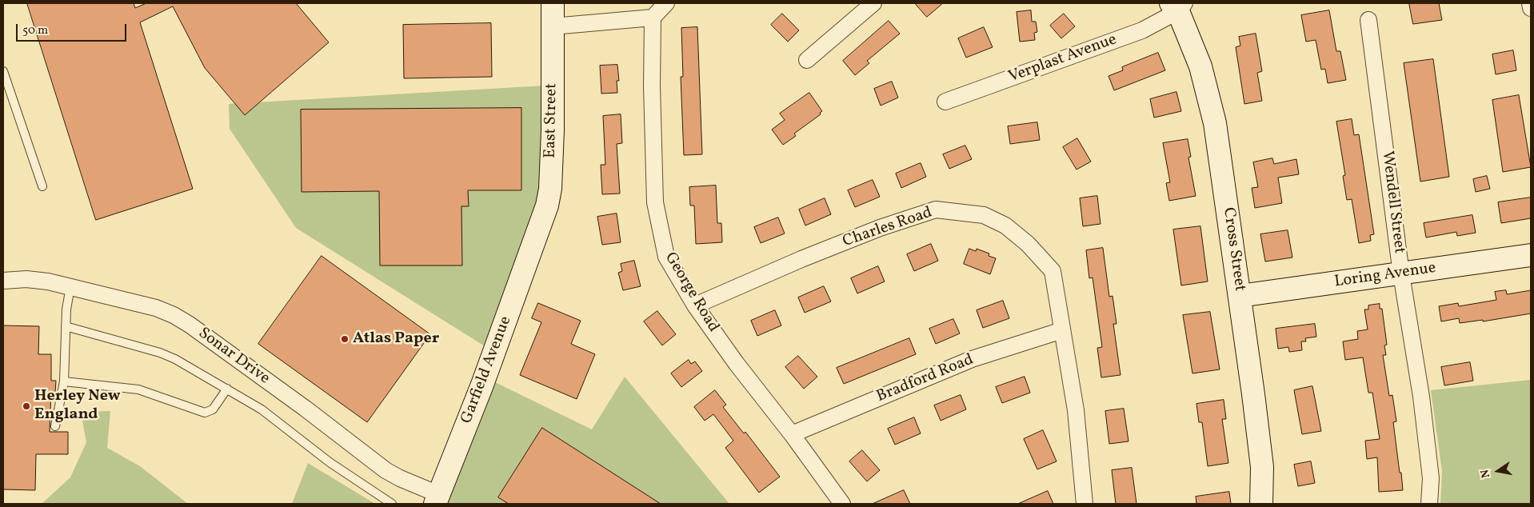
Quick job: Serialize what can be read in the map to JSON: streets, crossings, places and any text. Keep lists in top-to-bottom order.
{
  "streets": {
    "street": [
      "Verplast Avenue",
      "East Street",
      "Wendell Street",
      "Charles Road",
      "Cross Street",
      "Loring Avenue",
      "George Road",
      "Sonar Drive",
      "Garfield Avenue",
      "Bradford Road"
    ]
  },
  "crossings": [
    ["Verplast Avenue", "Cross Street"],
    ["East Street", "Garfield Avenue"],
    ["Wendell Street", "Loring Avenue"],
    ["Charles Road", "George Road"],
    ["Charles Road", "Bradford Road"],
    ["Cross Street", "Loring Avenue"],
    ["George Road", "Bradford Road"],
    ["Sonar Drive", "Garfield Avenue"]
  ],
  "places": ["Atlas Paper", "Herley New England"],
  "scale_bar": "50 m",
  "north": "left"
}
